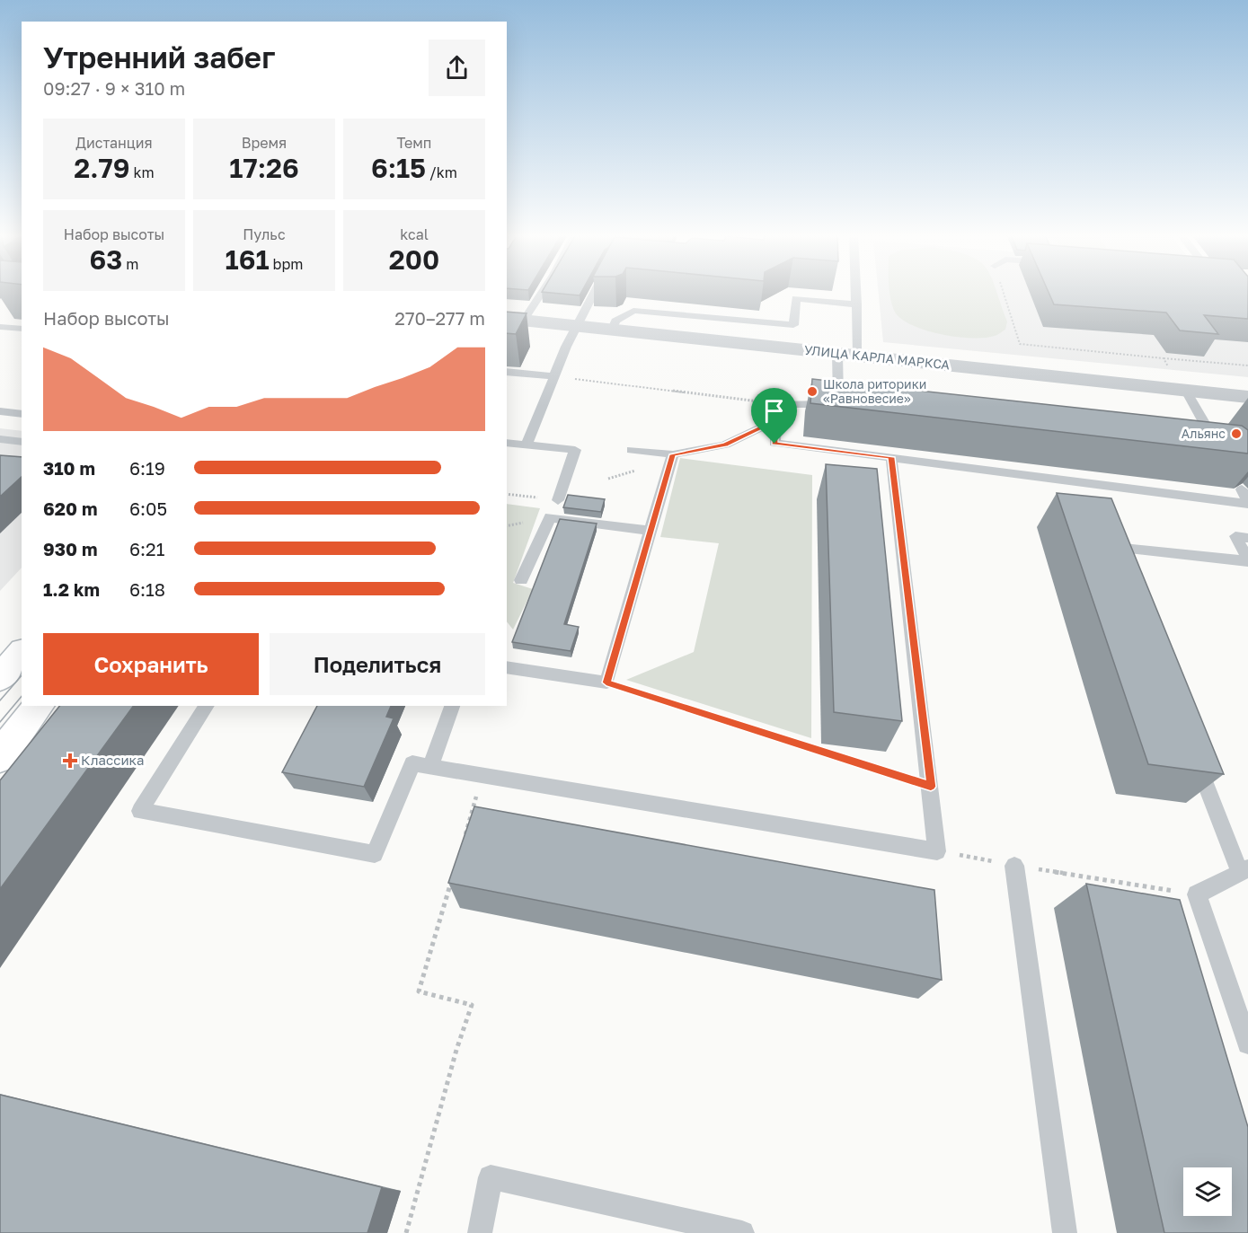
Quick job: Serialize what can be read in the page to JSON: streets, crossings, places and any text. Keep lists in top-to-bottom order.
{
  "streets": {
    "street": ["УЛИЦА КАРЛА МАРКСА"]
  },
  "places": {
    "other": ["Школа риторики «Равновесие»", "Альянс"],
    "health": ["Классика"]
  },
  "page": {
    "heading": ["Утренний забег", "09:27 · 9 × 310 m"],
    "stats": [
      ["Дистанция", "2.79 km"],
      ["Время", "17:26"],
      ["Темп", "6:15 /km"],
      ["Набор высоты", "63 m"],
      ["Пульс", "161 bpm"],
      ["kcal", "200"]
    ],
    "chart": ["Набор высоты", "270–277 m"],
    "list": [
      {
        "name": "310 m",
        "note": "6:19"
      },
      {
        "name": "620 m",
        "note": "6:05"
      },
      {
        "name": "930 m",
        "note": "6:21"
      },
      {
        "name": "1.2 km",
        "note": "6:18"
      }
    ],
    "buttons": ["Сохранить", "Поделиться"]
  }
}
